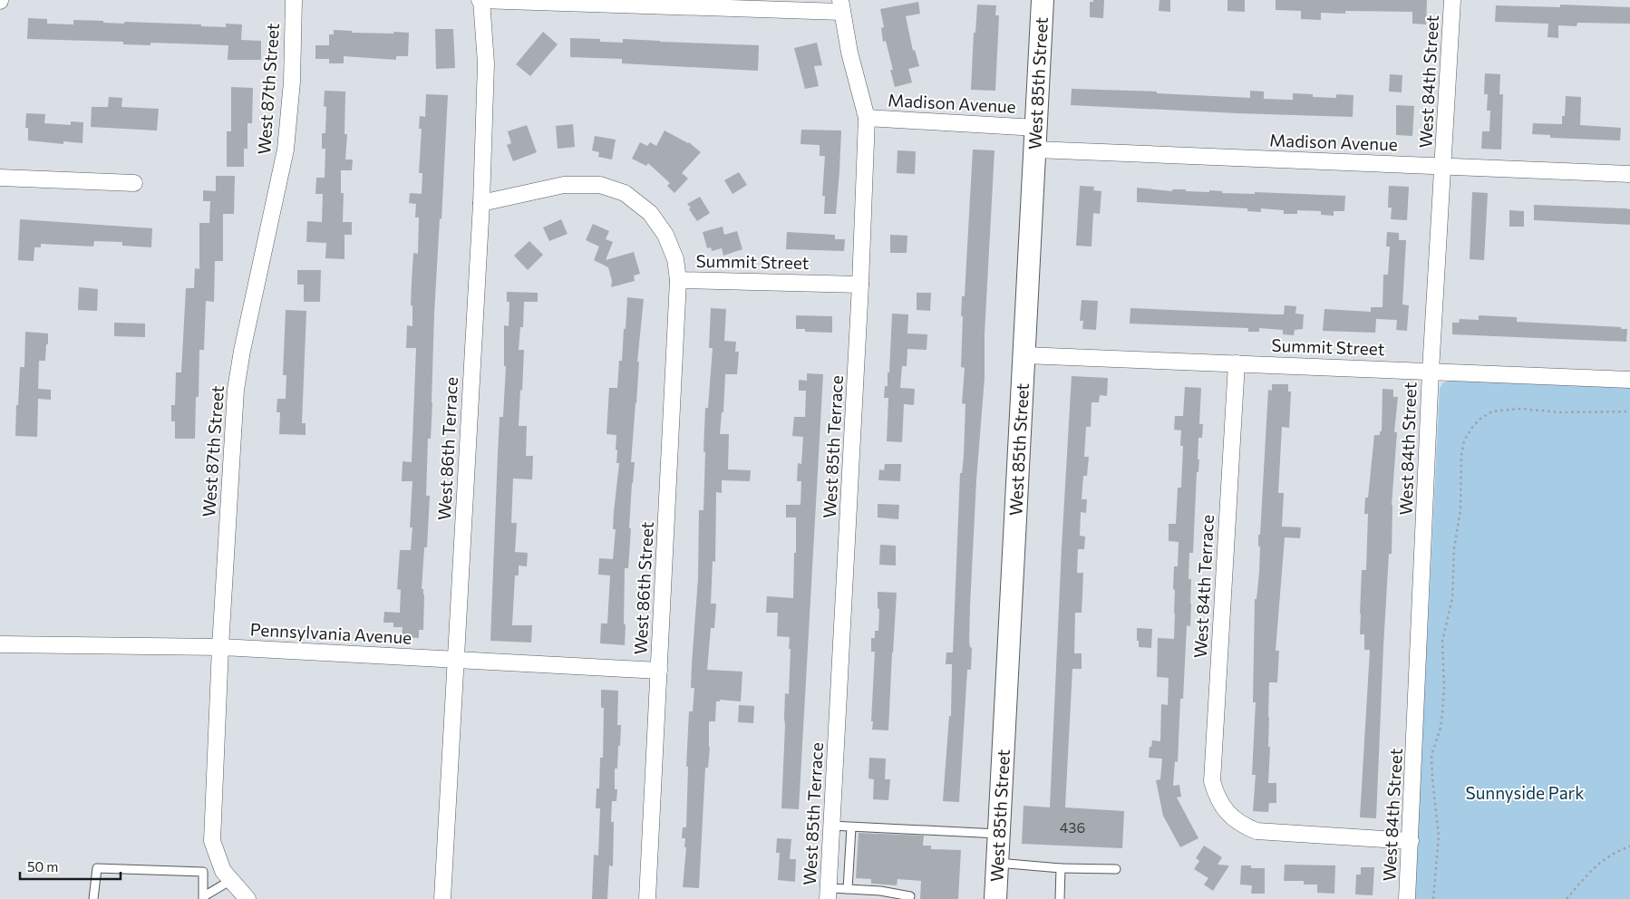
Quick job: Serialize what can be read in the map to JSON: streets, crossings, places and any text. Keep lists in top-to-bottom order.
{
  "streets": {
    "main road": ["West 85th Street"],
    "street": [
      "West 84th Street",
      "West 87th Street",
      "Madison Avenue",
      "Summit Street",
      "West 85th Terrace",
      "West 86th Terrace",
      "West 84th Terrace",
      "West 86th Street",
      "Pennsylvania Avenue"
    ]
  },
  "crossings": [
    ["West 84th Street", "Madison Avenue"],
    ["West 84th Street", "Summit Street"],
    ["West 84th Street", "West 84th Terrace"],
    ["West 85th Street", "Madison Avenue"],
    ["West 85th Street", "Summit Street"],
    ["West 87th Street", "Pennsylvania Avenue"],
    ["Madison Avenue", "West 85th Terrace"],
    ["Summit Street", "West 85th Terrace"],
    ["Summit Street", "West 86th Terrace"],
    ["Summit Street", "West 84th Terrace"],
    ["Summit Street", "West 86th Street"],
    ["West 86th Terrace", "Pennsylvania Avenue"],
    ["West 86th Street", "Pennsylvania Avenue"]
  ],
  "parks": ["Sunnyside Park"],
  "house_numbers": ["436"],
  "scale_bar": "50 m"
}
